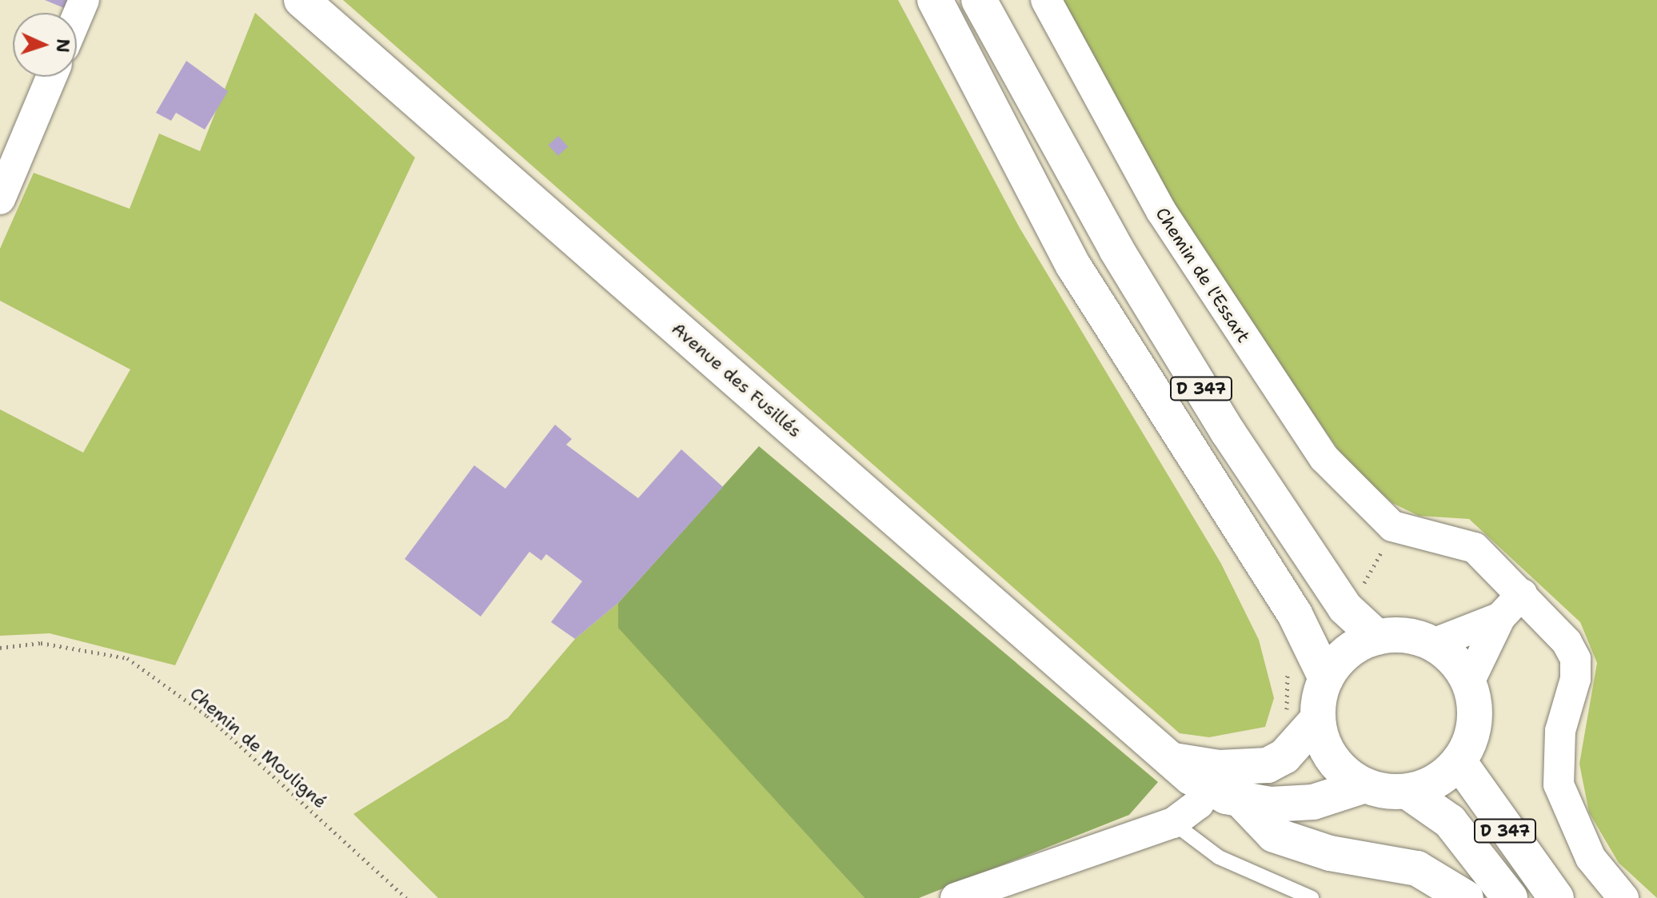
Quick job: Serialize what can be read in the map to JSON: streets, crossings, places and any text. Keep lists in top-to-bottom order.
{
  "streets": {
    "main road": ["Avenue des Fusillés", "D 347"],
    "street": ["Chemin de l'Essart"],
    "path": ["Chemin de Mouligné"]
  },
  "north": "right"
}
